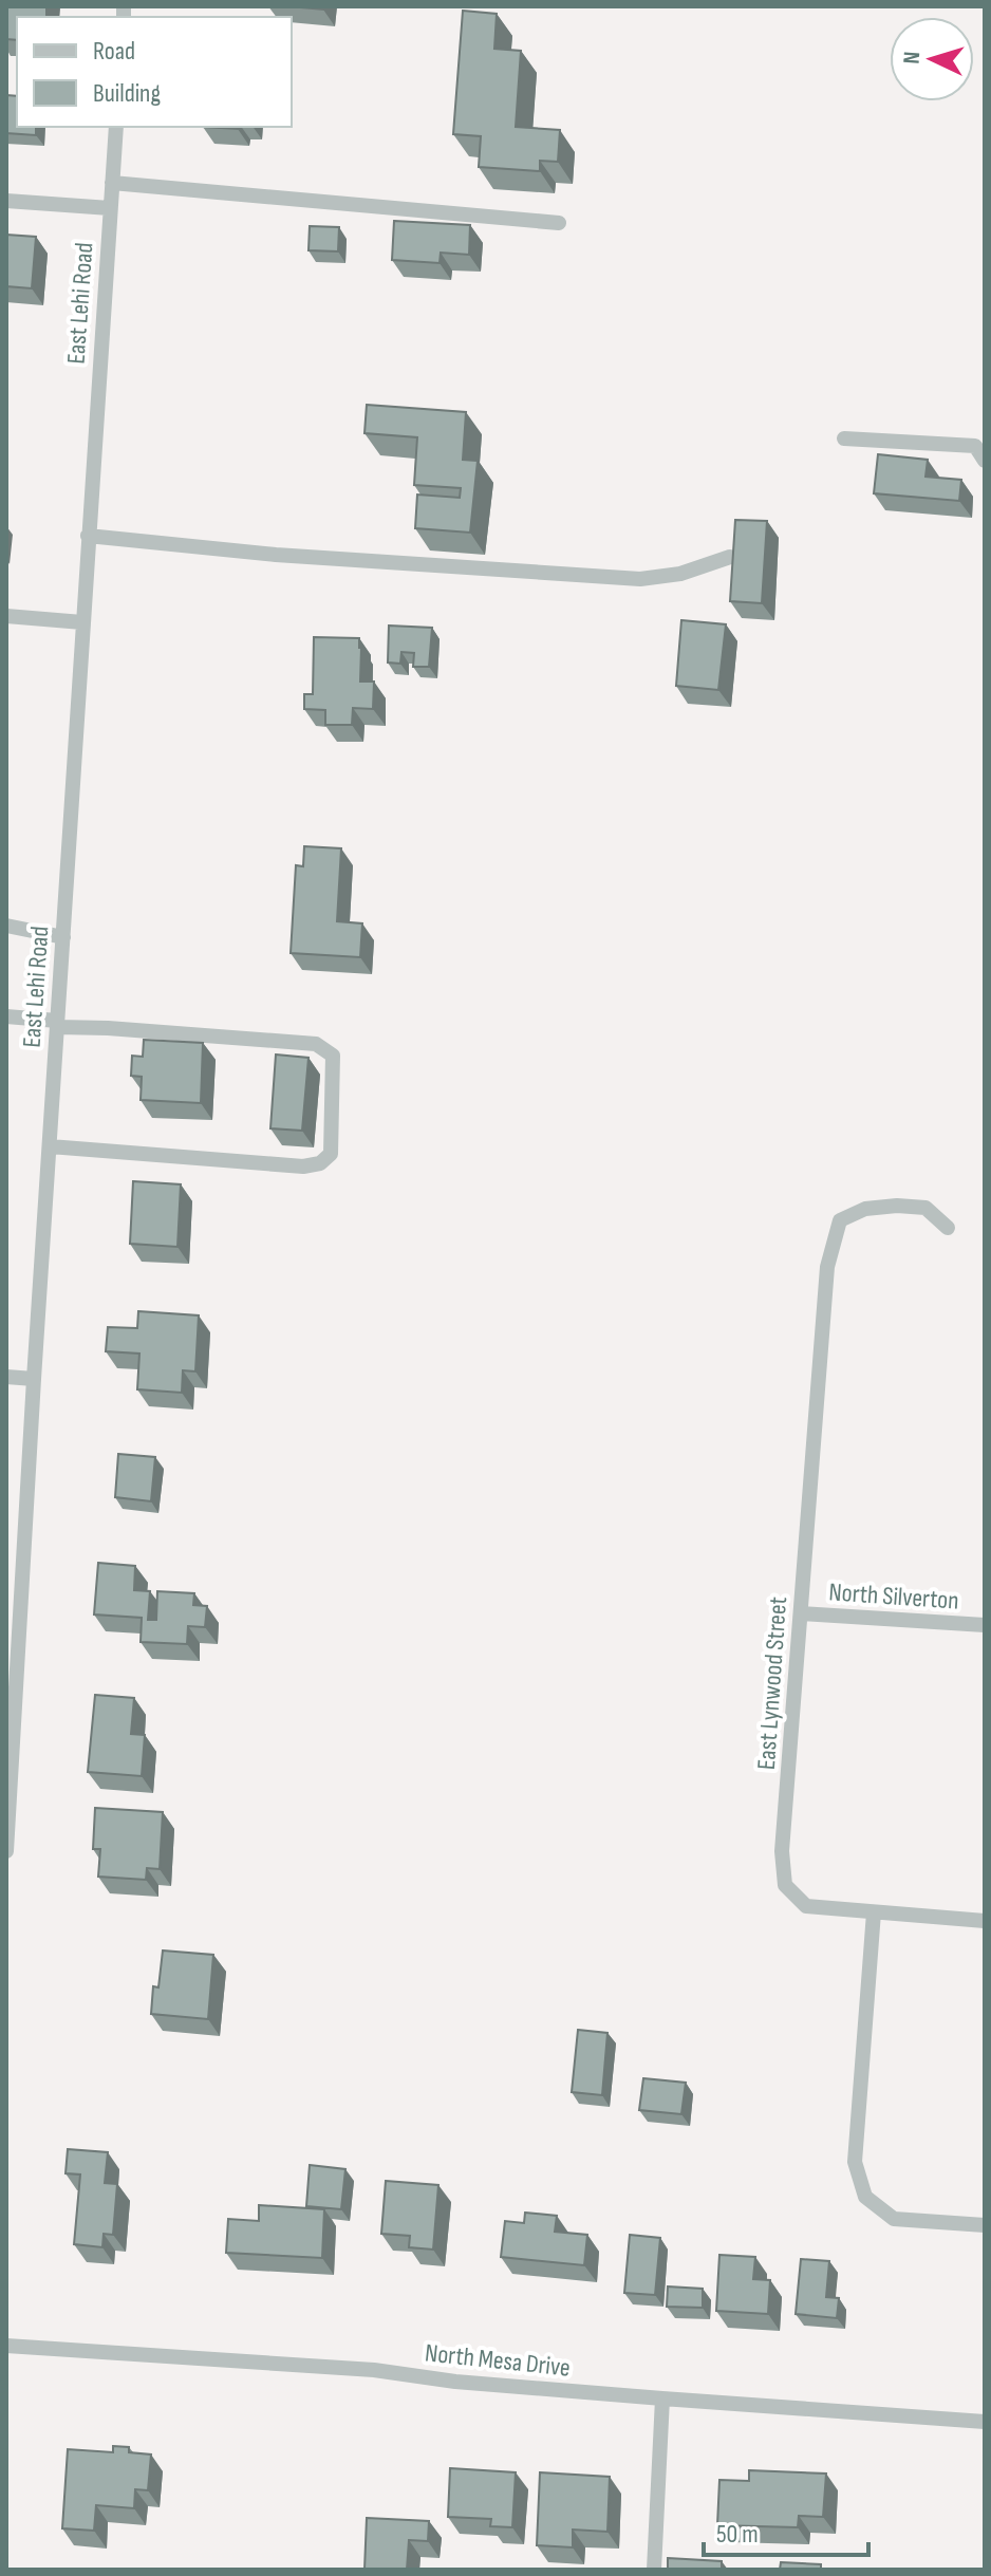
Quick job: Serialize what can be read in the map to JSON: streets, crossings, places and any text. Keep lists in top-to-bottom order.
{
  "streets": {
    "street": [
      "East Lehi Road",
      "North Silverton",
      "East Lynwood Street",
      "North Mesa Drive"
    ]
  },
  "crossings": [
    ["North Silverton", "East Lynwood Street"]
  ],
  "legend": ["Road", "Building"],
  "scale_bar": "50 m",
  "north": "left"
}
